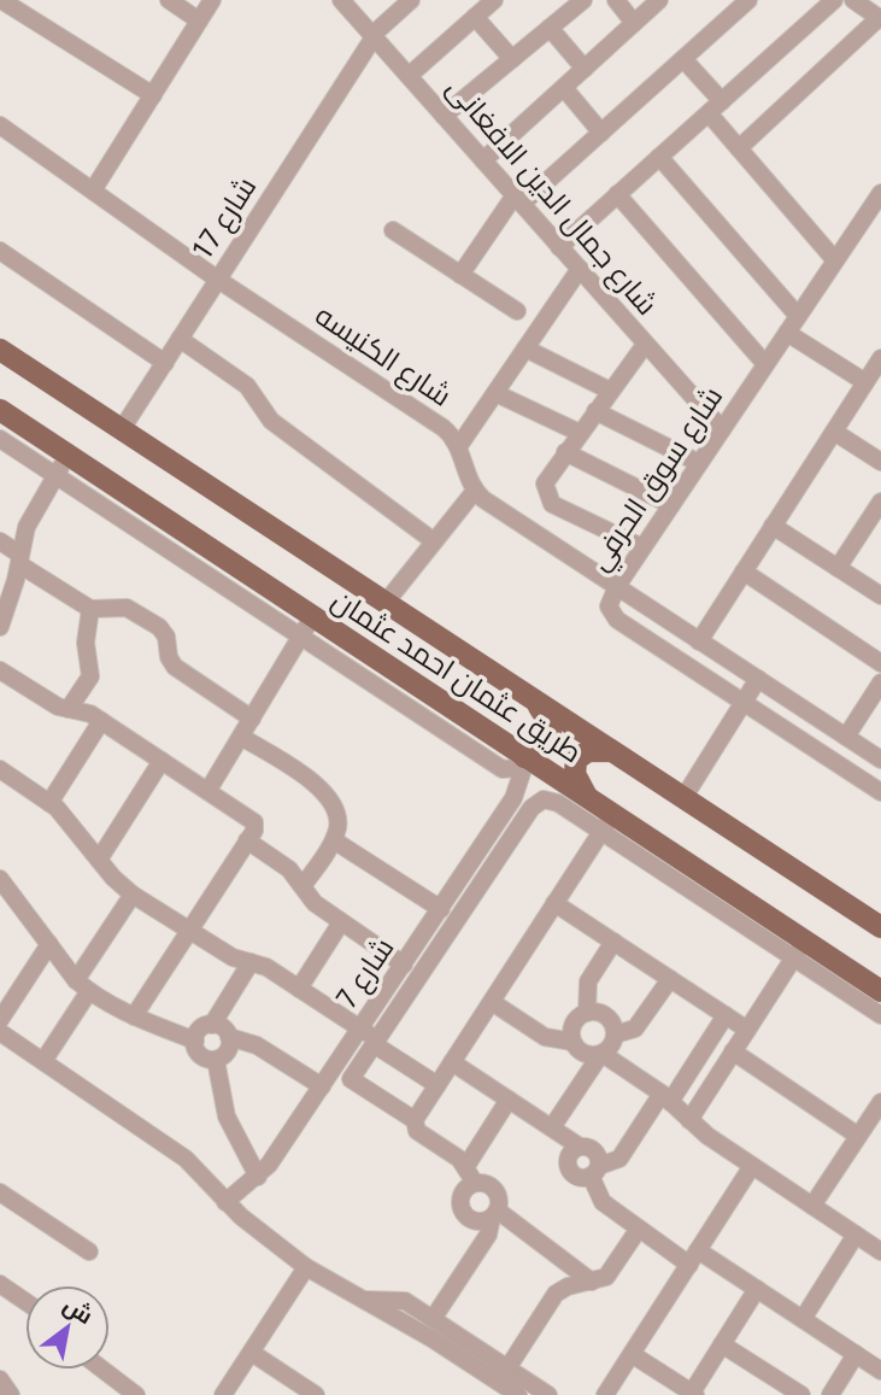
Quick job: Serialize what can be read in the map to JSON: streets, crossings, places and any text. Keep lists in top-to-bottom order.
{
  "streets": {
    "main road": ["طريق عثمان احمد عثمان"],
    "street": [
      "شارع جمال الدين الافغانى",
      "شارع 17",
      "شارع الكنيسه",
      "شارع سوق الحرفي",
      "شارع 7"
    ]
  },
  "crossings": [
    ["شارع جمال الدين الافغانى", "شارع 17"],
    ["شارع جمال الدين الافغانى", "شارع سوق الحرفي"],
    ["شارع 17", "شارع الكنيسه"],
    ["شارع 17", "طريق عثمان احمد عثمان"],
    ["طريق عثمان احمد عثمان", "شارع 7"]
  ],
  "north": "top right"
}
